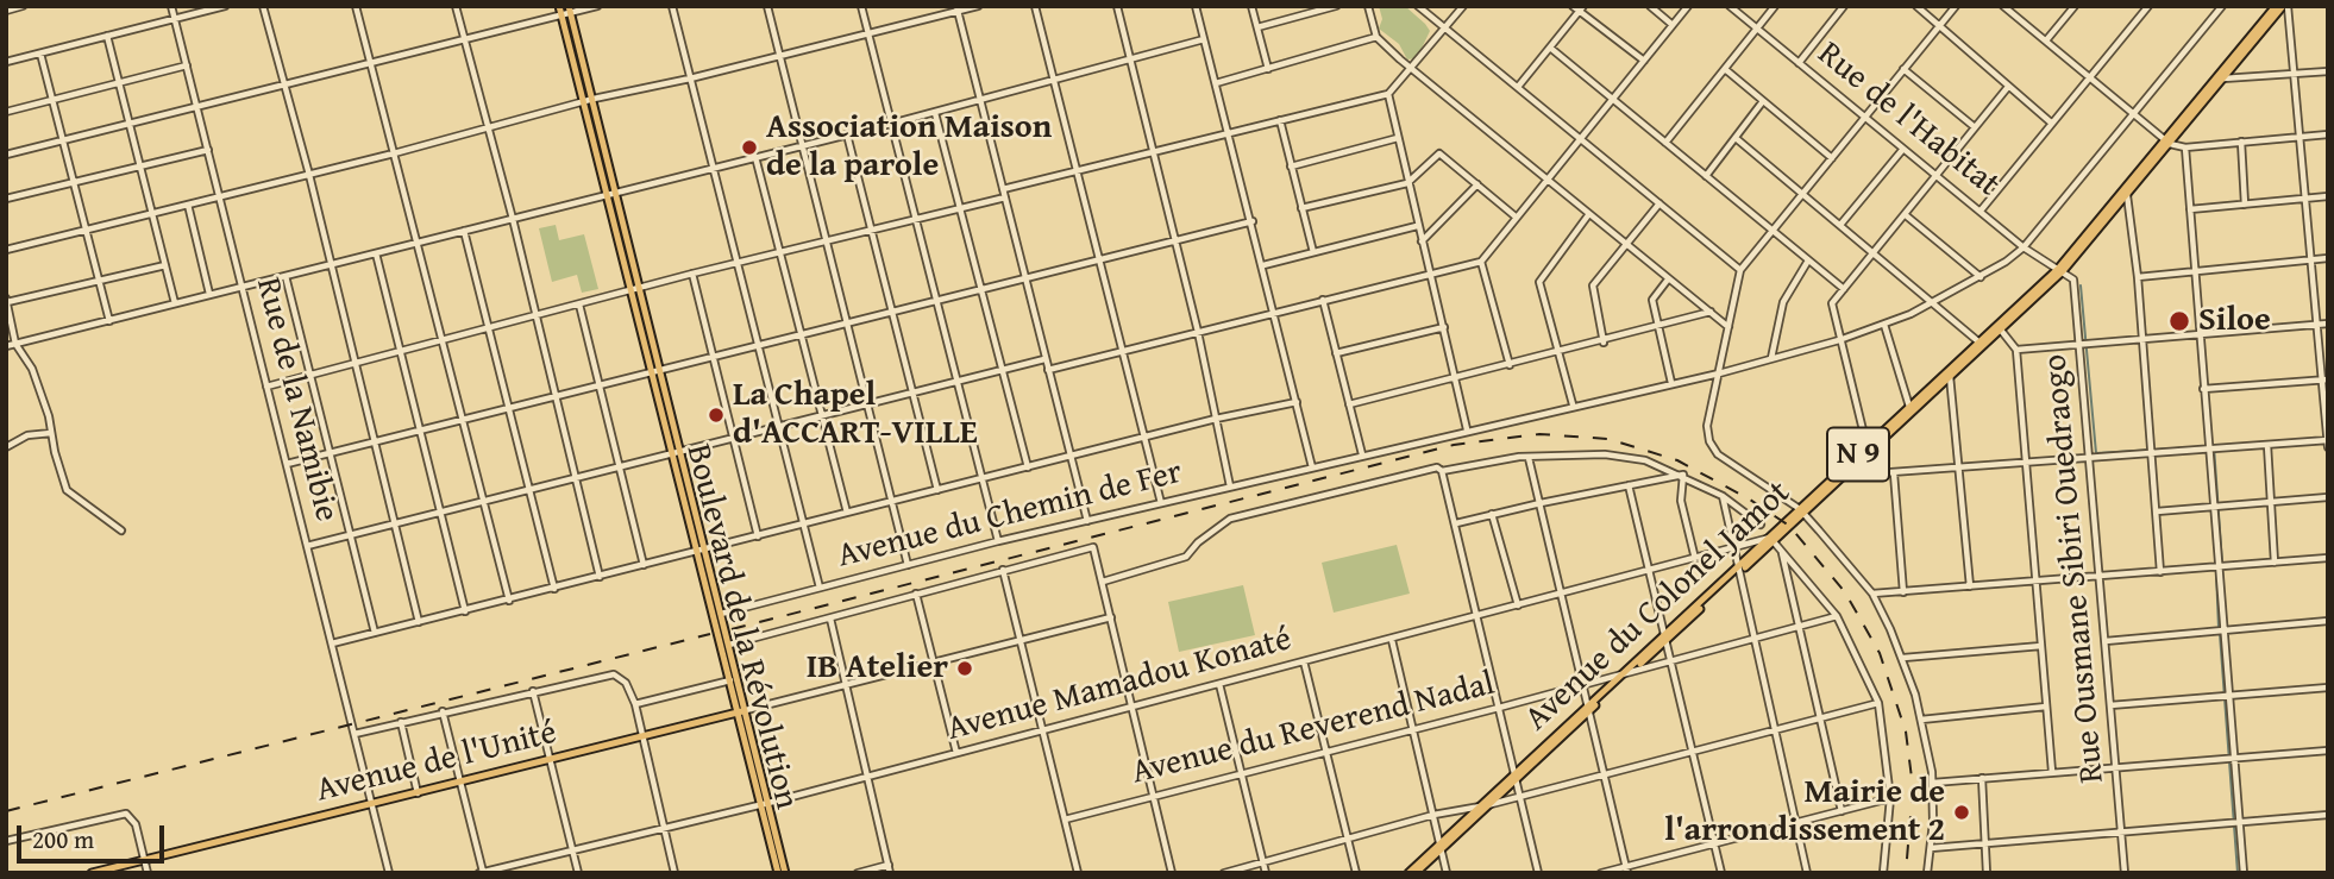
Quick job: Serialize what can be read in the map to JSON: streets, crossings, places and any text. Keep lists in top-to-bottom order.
{
  "streets": {
    "main road": [
      "N 9",
      "Avenue du Colonel Jamot",
      "Boulevard de la Révolution",
      "Avenue de l'Unité"
    ],
    "street": [
      "Rue de l'Habitat",
      "Rue de la Namibie",
      "Avenue du Chemin de Fer",
      "Rue Ousmane Sibiri Ouedraogo",
      "Avenue Mamadou Konaté",
      "Avenue du Reverend Nadal"
    ]
  },
  "crossings": [
    ["Rue de l'Habitat", "Rue Ousmane Sibiri Ouedraogo"],
    ["Rue de l'Habitat", "Avenue du Colonel Jamot"],
    ["Rue de la Namibie", "Avenue de l'Unité"],
    ["Avenue du Chemin de Fer", "Avenue du Colonel Jamot"],
    ["Avenue du Chemin de Fer", "Boulevard de la Révolution"],
    ["Rue Ousmane Sibiri Ouedraogo", "Avenue du Colonel Jamot"],
    ["Avenue du Colonel Jamot", "Avenue Mamadou Konaté"],
    ["Avenue du Colonel Jamot", "Avenue du Reverend Nadal"],
    ["Boulevard de la Révolution", "Avenue Mamadou Konaté"],
    ["Boulevard de la Révolution", "Avenue de l'Unité"]
  ],
  "places": [
    "Association Maison de la parole",
    "Siloe",
    "La Chapel d'ACCART-VILLE",
    "IB Atelier",
    "Mairie de l'arrondissement 2"
  ],
  "scale_bar": "200 m"
}
